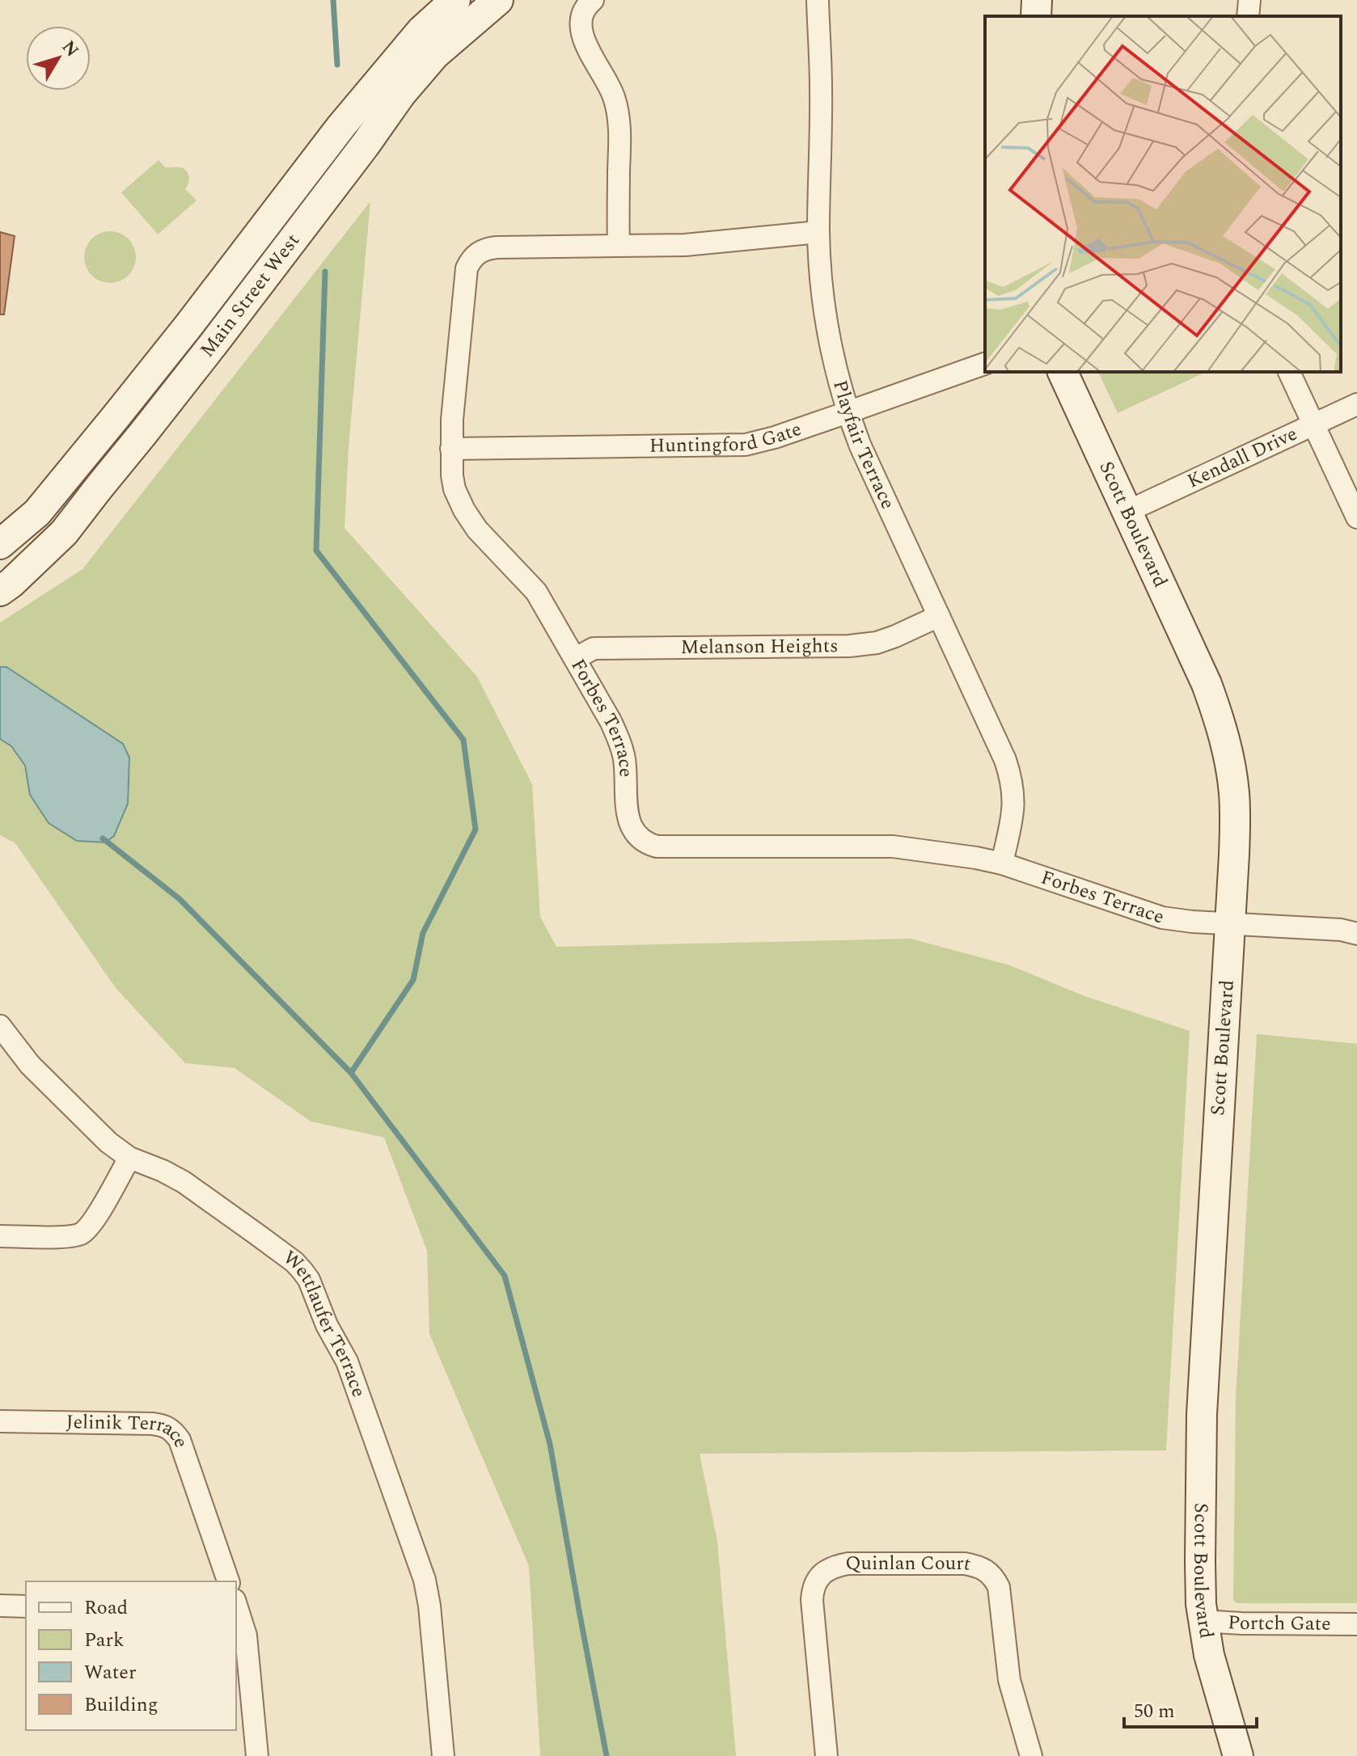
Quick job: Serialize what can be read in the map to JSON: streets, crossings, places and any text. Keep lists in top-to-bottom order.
{
  "streets": {
    "main road": ["Main Street West", "Scott Boulevard"],
    "street": [
      "Huntingford Gate",
      "Playfair Terrace",
      "Kendall Drive",
      "Melanson Heights",
      "Forbes Terrace",
      "Wettlaufer Terrace",
      "Jelinik Terrace",
      "Quinlan Court",
      "Portch Gate"
    ]
  },
  "crossings": [
    ["Huntingford Gate", "Playfair Terrace"],
    ["Huntingford Gate", "Forbes Terrace"],
    ["Playfair Terrace", "Melanson Heights"],
    ["Playfair Terrace", "Forbes Terrace"],
    ["Kendall Drive", "Scott Boulevard"],
    ["Scott Boulevard", "Forbes Terrace"],
    ["Scott Boulevard", "Portch Gate"],
    ["Melanson Heights", "Forbes Terrace"]
  ],
  "legend": [
    "Road",
    "Park",
    "Water",
    "Building"
  ],
  "scale_bar": "50 m",
  "north": "top right"
}
